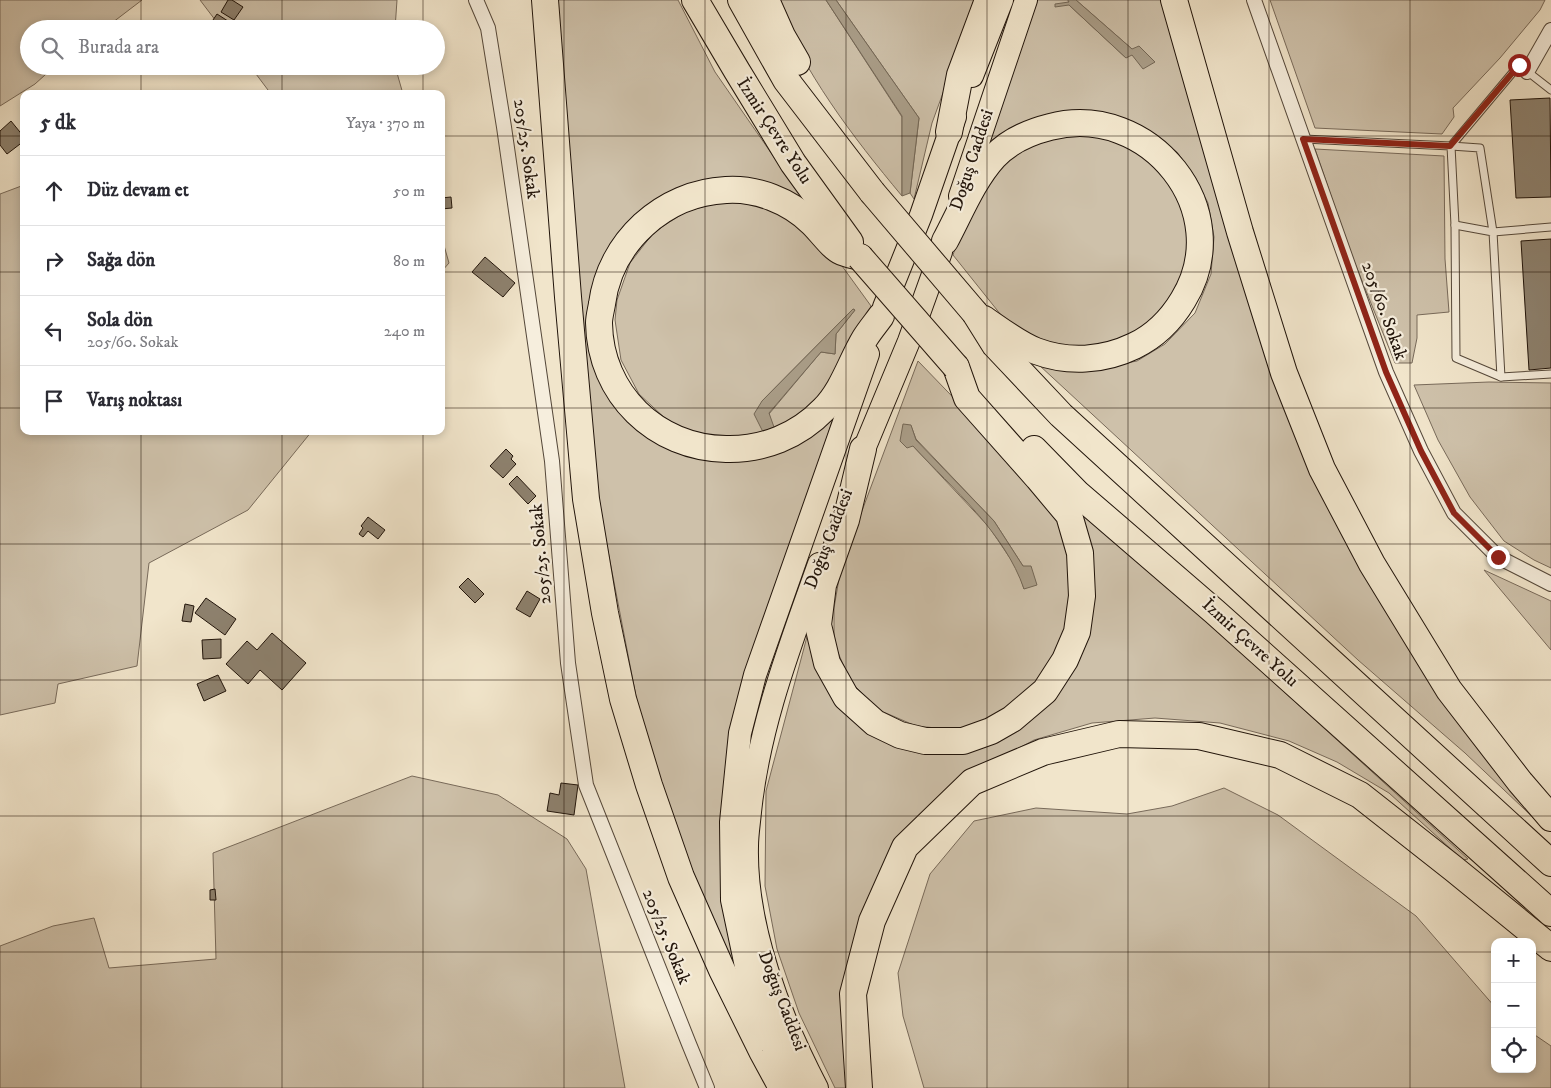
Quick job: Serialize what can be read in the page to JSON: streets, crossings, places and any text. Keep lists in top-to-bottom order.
{
  "streets": {
    "highway": ["İzmir Çevre Yolu"],
    "main road": ["Doğuş Caddesi"],
    "street": ["205/25. Sokak", "205/60. Sokak"]
  },
  "page": {
    "search": "Burada ara",
    "heading": ["5 dk", "Yaya · 370 m"],
    "list": [
      ["Düz devam et", "50 m"],
      ["Sağa dön", "80 m"],
      ["Sola dön", "205/60. Sokak", "240 m"],
      "Varış noktası"
    ],
    "map_buttons": ["+", "−"]
  }
}
